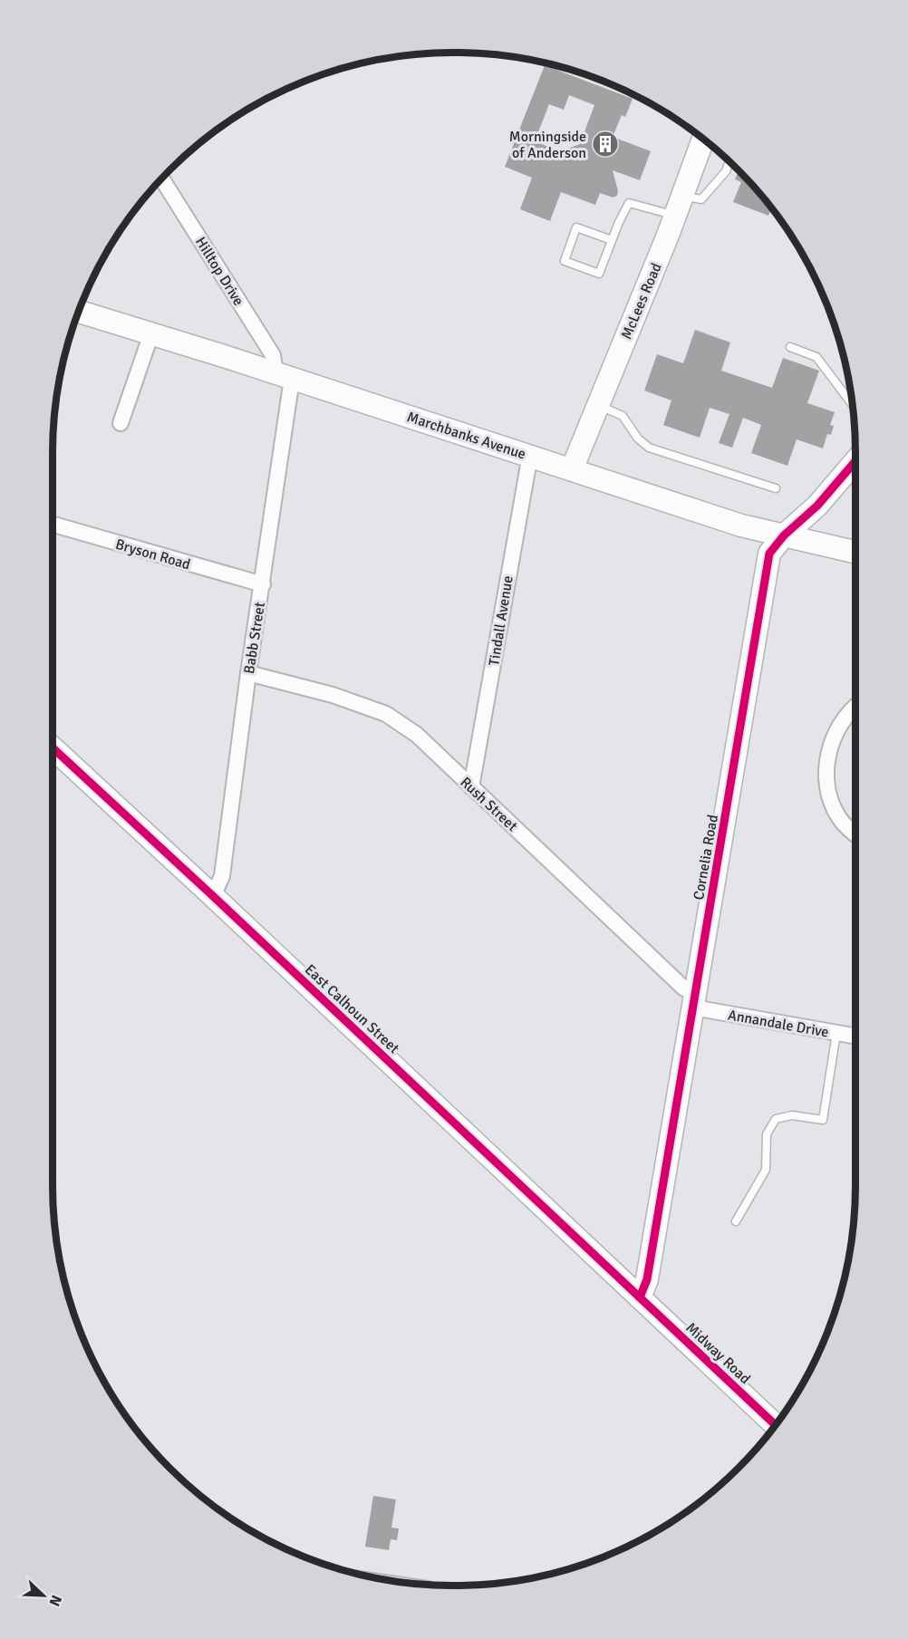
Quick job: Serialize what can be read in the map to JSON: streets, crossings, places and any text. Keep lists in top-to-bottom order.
{
  "streets": {
    "street": [
      "Hilltop Drive",
      "McLees Road",
      "Marchbanks Avenue",
      "Bryson Road",
      "Tindall Avenue",
      "Babb Street",
      "Rush Street",
      "Cornelia Road",
      "East Calhoun Street",
      "Annandale Drive",
      "Midway Road"
    ]
  },
  "crossings": [
    ["Hilltop Drive", "Marchbanks Avenue"],
    ["Hilltop Drive", "Babb Street"],
    ["McLees Road", "Marchbanks Avenue"],
    ["Marchbanks Avenue", "Tindall Avenue"],
    ["Marchbanks Avenue", "Babb Street"],
    ["Marchbanks Avenue", "Cornelia Road"],
    ["Bryson Road", "Babb Street"],
    ["Tindall Avenue", "Rush Street"],
    ["Babb Street", "Rush Street"],
    ["Babb Street", "East Calhoun Street"],
    ["Rush Street", "Cornelia Road"],
    ["Rush Street", "Annandale Drive"],
    ["Cornelia Road", "East Calhoun Street"],
    ["Cornelia Road", "Annandale Drive"],
    ["Cornelia Road", "Midway Road"],
    ["East Calhoun Street", "Midway Road"]
  ],
  "places": {
    "building": ["Morningside of Anderson"]
  },
  "north": "bottom right"
}
